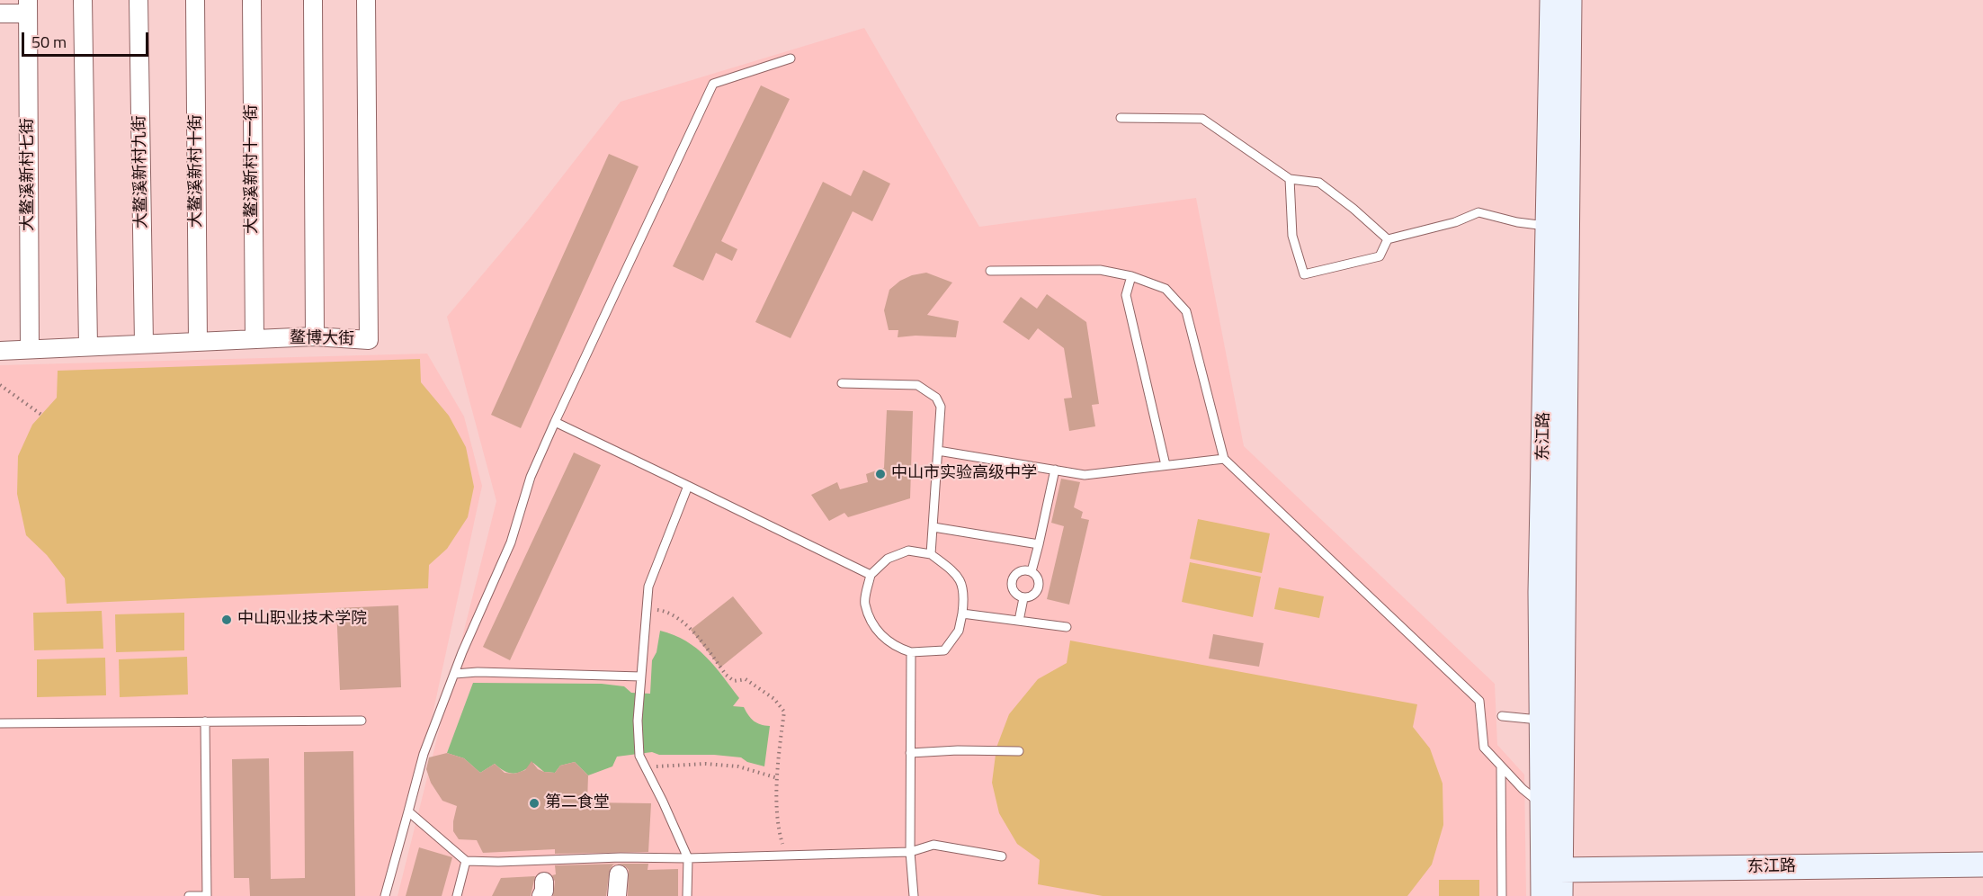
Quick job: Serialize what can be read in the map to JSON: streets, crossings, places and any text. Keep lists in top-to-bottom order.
{
  "streets": {
    "street": [
      "大鳌溪新村十一街",
      "大鳌溪新村十街",
      "大鳌溪新村九街",
      "大鳌溪新村七街",
      "鳌博大街",
      "东江路"
    ]
  },
  "crossings": [
    ["大鳌溪新村十一街", "鳌博大街"],
    ["大鳌溪新村十街", "鳌博大街"],
    ["大鳌溪新村九街", "鳌博大街"],
    ["大鳌溪新村七街", "鳌博大街"]
  ],
  "places": ["中山市实验高级中学", "中山职业技术学院", "第二食堂"],
  "scale_bar": "50 m"
}
